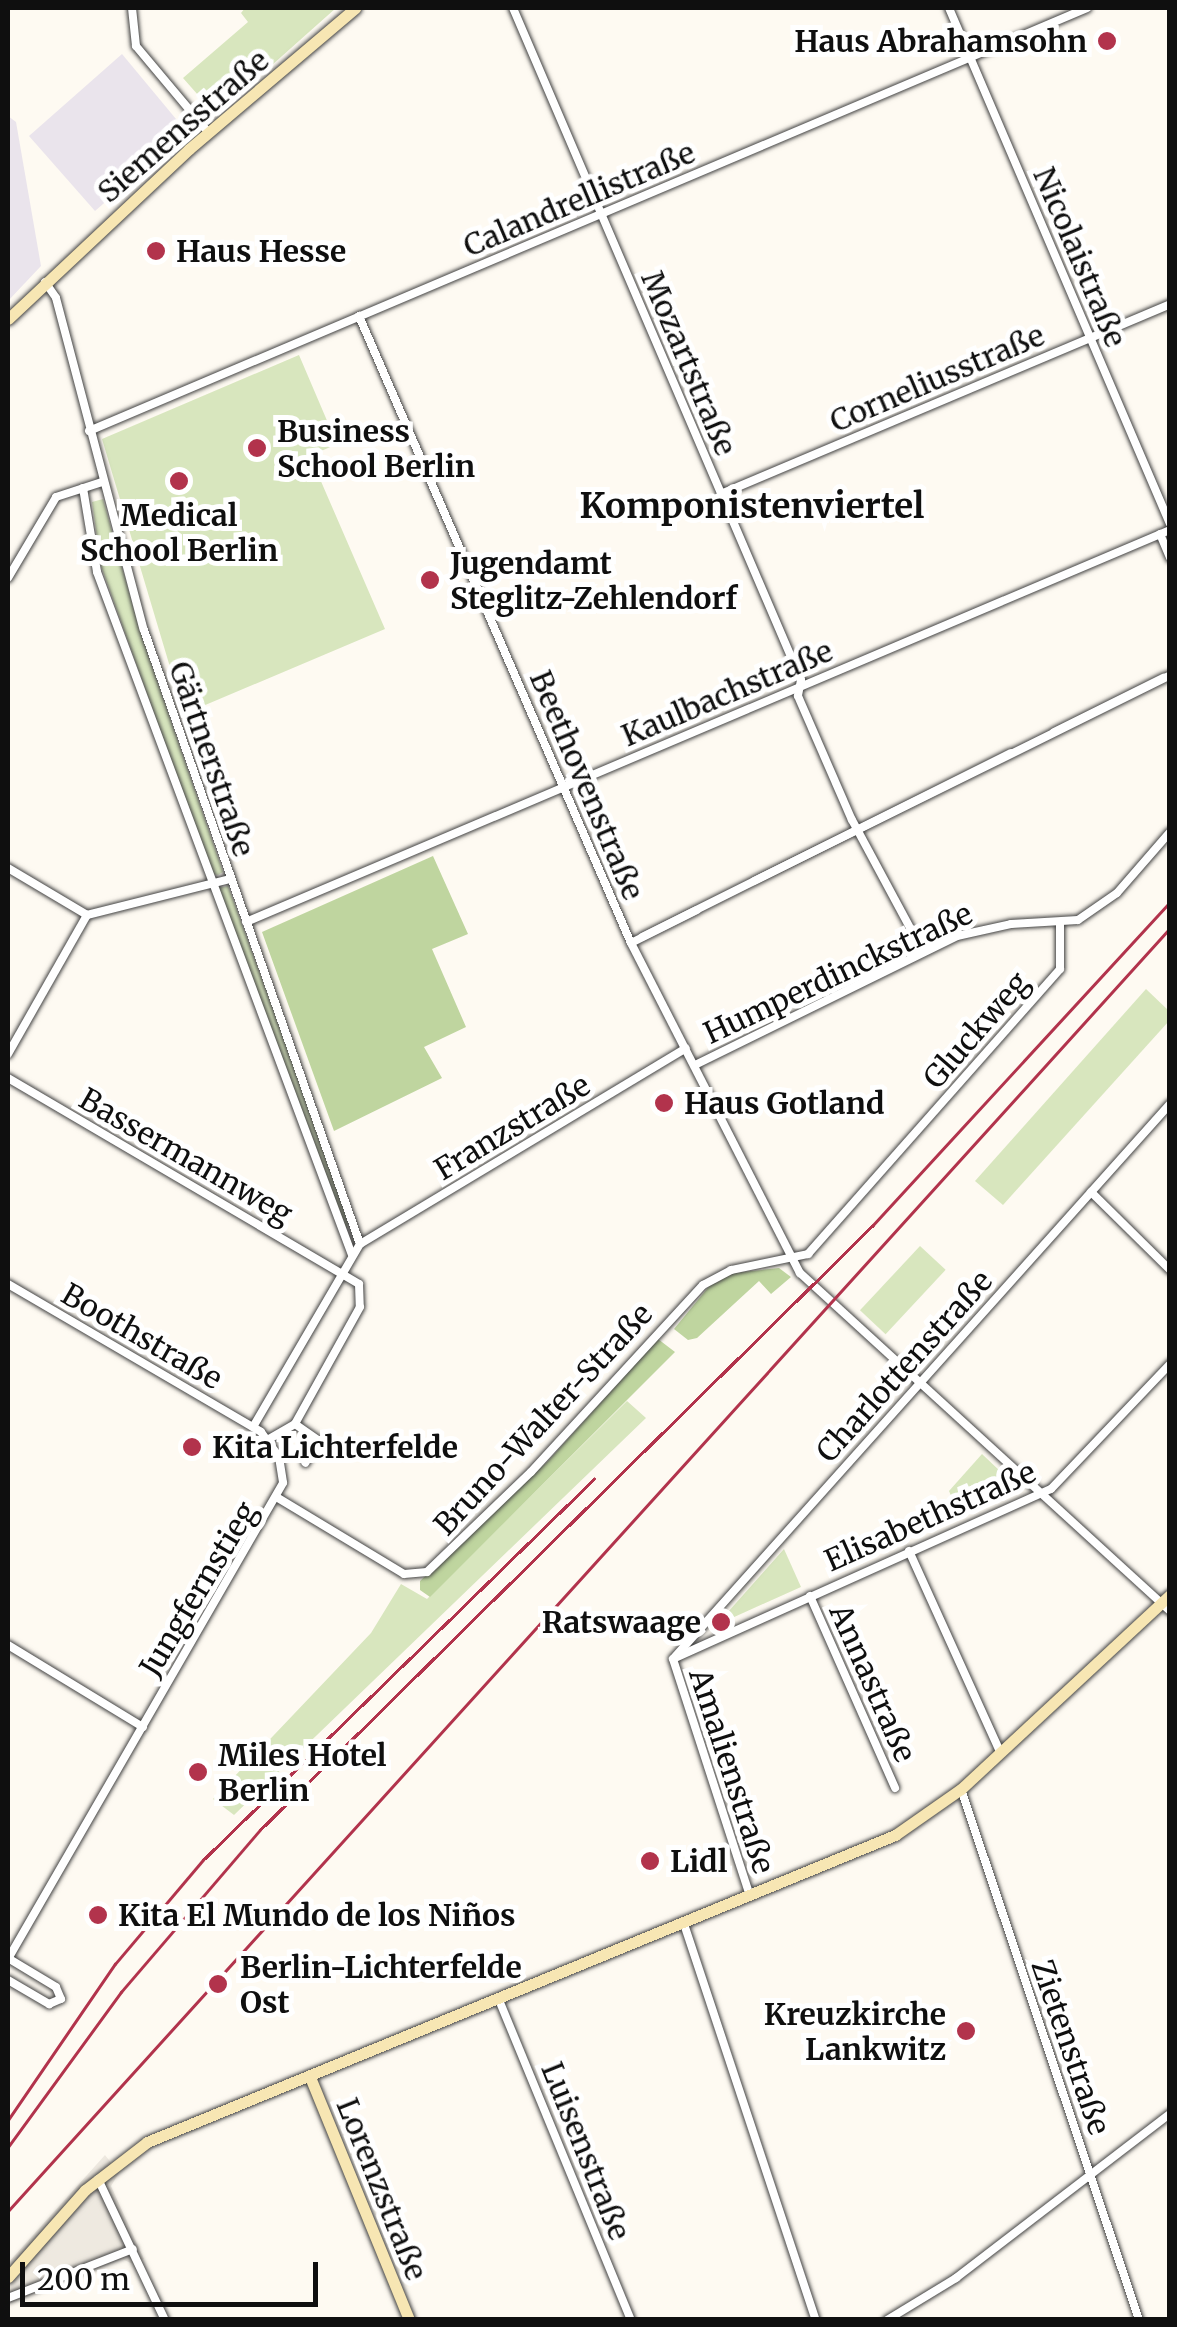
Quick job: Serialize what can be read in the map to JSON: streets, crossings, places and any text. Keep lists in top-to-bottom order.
{
  "streets": {
    "main road": ["Siemensstraße", "Lorenzstraße"],
    "street": [
      "Calandrellistraße",
      "Nicolaistraße",
      "Mozartstraße",
      "Corneliusstraße",
      "Kaulbachstraße",
      "Gärtnerstraße",
      "Beethovenstraße",
      "Humperdinckstraße",
      "Gluckweg",
      "Franzstraße",
      "Bassermannweg",
      "Boothstraße",
      "Charlottenstraße",
      "Bruno-Walter-Straße",
      "Elisabethstraße",
      "Jungfernstieg",
      "Annastraße",
      "Amalienstraße",
      "Zietenstraße",
      "Luisenstraße"
    ]
  },
  "crossings": [
    ["Siemensstraße", "Gärtnerstraße"],
    ["Calandrellistraße", "Nicolaistraße"],
    ["Calandrellistraße", "Mozartstraße"],
    ["Calandrellistraße", "Gärtnerstraße"],
    ["Calandrellistraße", "Beethovenstraße"],
    ["Nicolaistraße", "Corneliusstraße"],
    ["Nicolaistraße", "Kaulbachstraße"],
    ["Mozartstraße", "Corneliusstraße"],
    ["Mozartstraße", "Kaulbachstraße"],
    ["Mozartstraße", "Humperdinckstraße"],
    ["Kaulbachstraße", "Gärtnerstraße"],
    ["Kaulbachstraße", "Beethovenstraße"],
    ["Gärtnerstraße", "Franzstraße"],
    ["Beethovenstraße", "Humperdinckstraße"],
    ["Beethovenstraße", "Gluckweg"],
    ["Beethovenstraße", "Franzstraße"],
    ["Beethovenstraße", "Bruno-Walter-Straße"],
    ["Humperdinckstraße", "Gluckweg"],
    ["Gluckweg", "Bruno-Walter-Straße"],
    ["Charlottenstraße", "Elisabethstraße"],
    ["Charlottenstraße", "Amalienstraße"],
    ["Bruno-Walter-Straße", "Jungfernstieg"],
    ["Elisabethstraße", "Annastraße"],
    ["Elisabethstraße", "Amalienstraße"]
  ],
  "districts": ["Komponistenviertel"],
  "places": [
    "Haus Abrahamsohn",
    "Haus Hesse",
    "Business School Berlin",
    "Medical School Berlin",
    "Jugendamt Steglitz-Zehlendorf",
    "Haus Gotland",
    "Kita Lichterfelde",
    "Ratswaage",
    "Miles Hotel Berlin",
    "Lidl",
    "Kita El Mundo de los Niños",
    "Berlin-Lichterfelde Ost",
    "Kreuzkirche Lankwitz"
  ],
  "scale_bar": "200 m"
}
